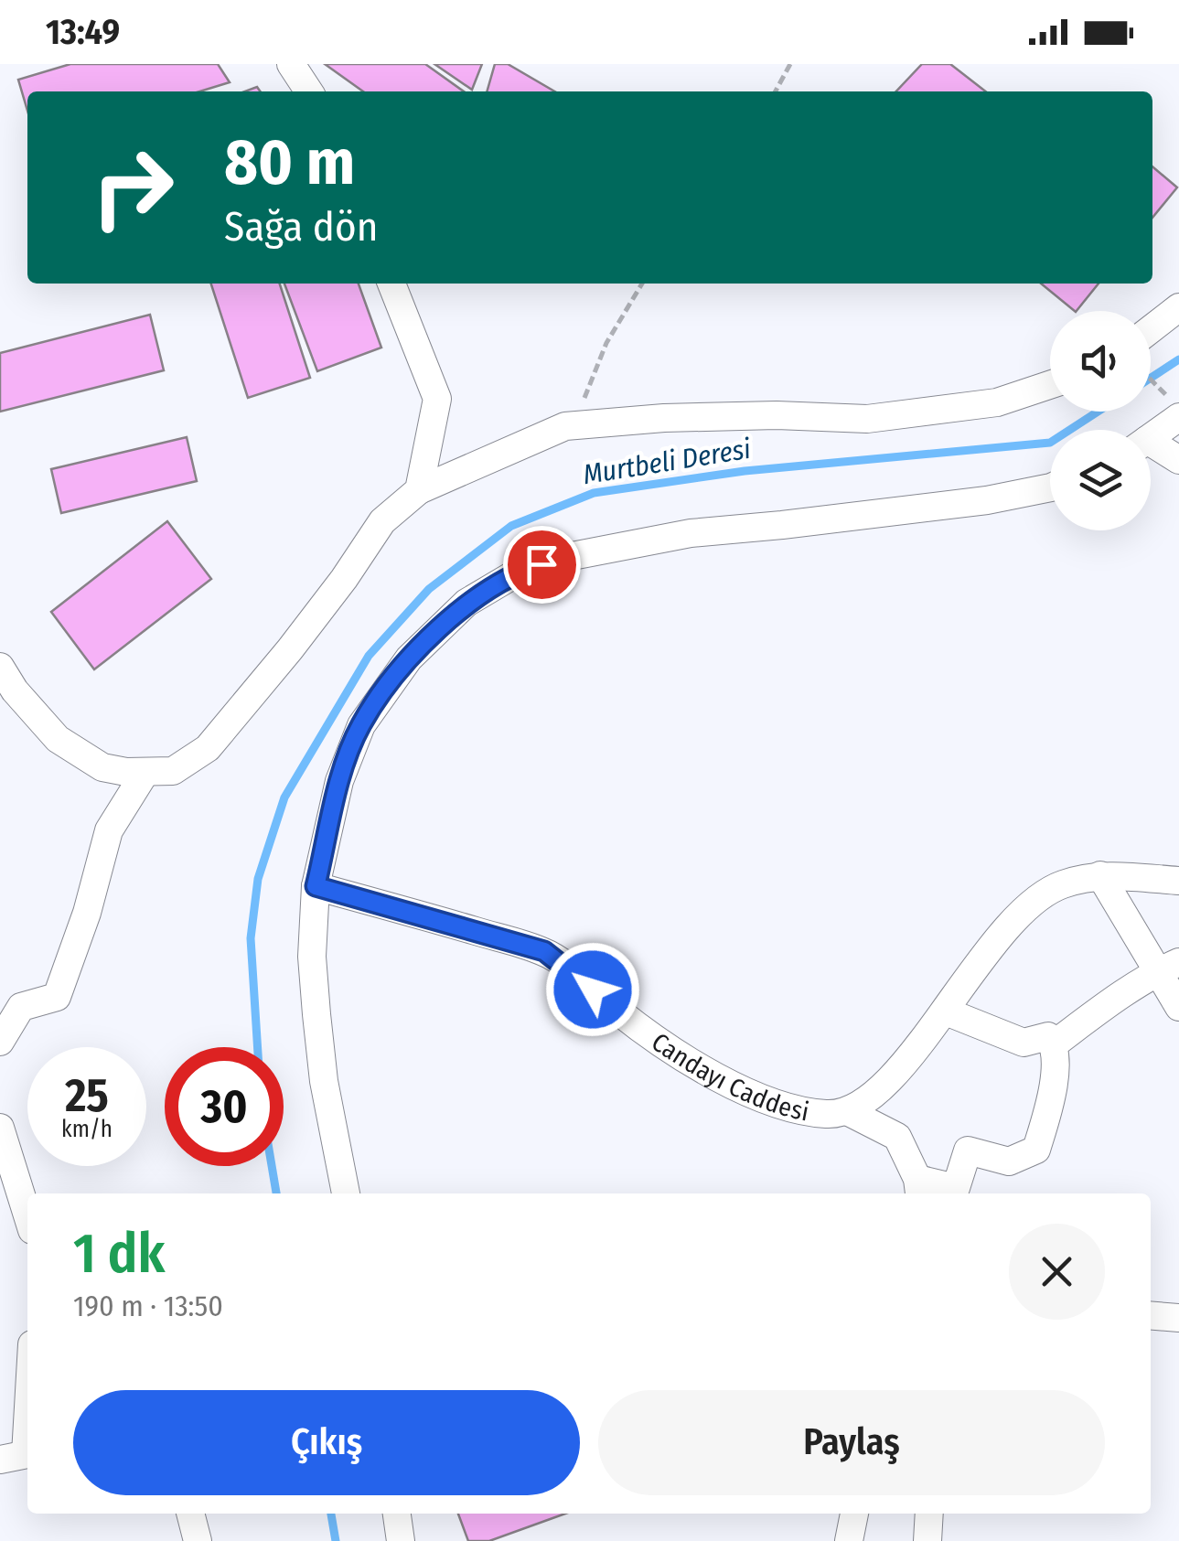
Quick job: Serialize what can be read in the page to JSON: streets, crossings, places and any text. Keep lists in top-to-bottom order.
{
  "streets": {
    "street": ["Candayı Caddesi"]
  },
  "water": ["Murtbeli Deresi"],
  "page": {
    "status": "13:49",
    "turn": ["80 m", "Sağa dön"],
    "speed": "25 km/h",
    "limit": "30",
    "heading": ["1 dk", "190 m · 13:50"],
    "buttons": ["Çıkış", "Paylaş"]
  }
}
